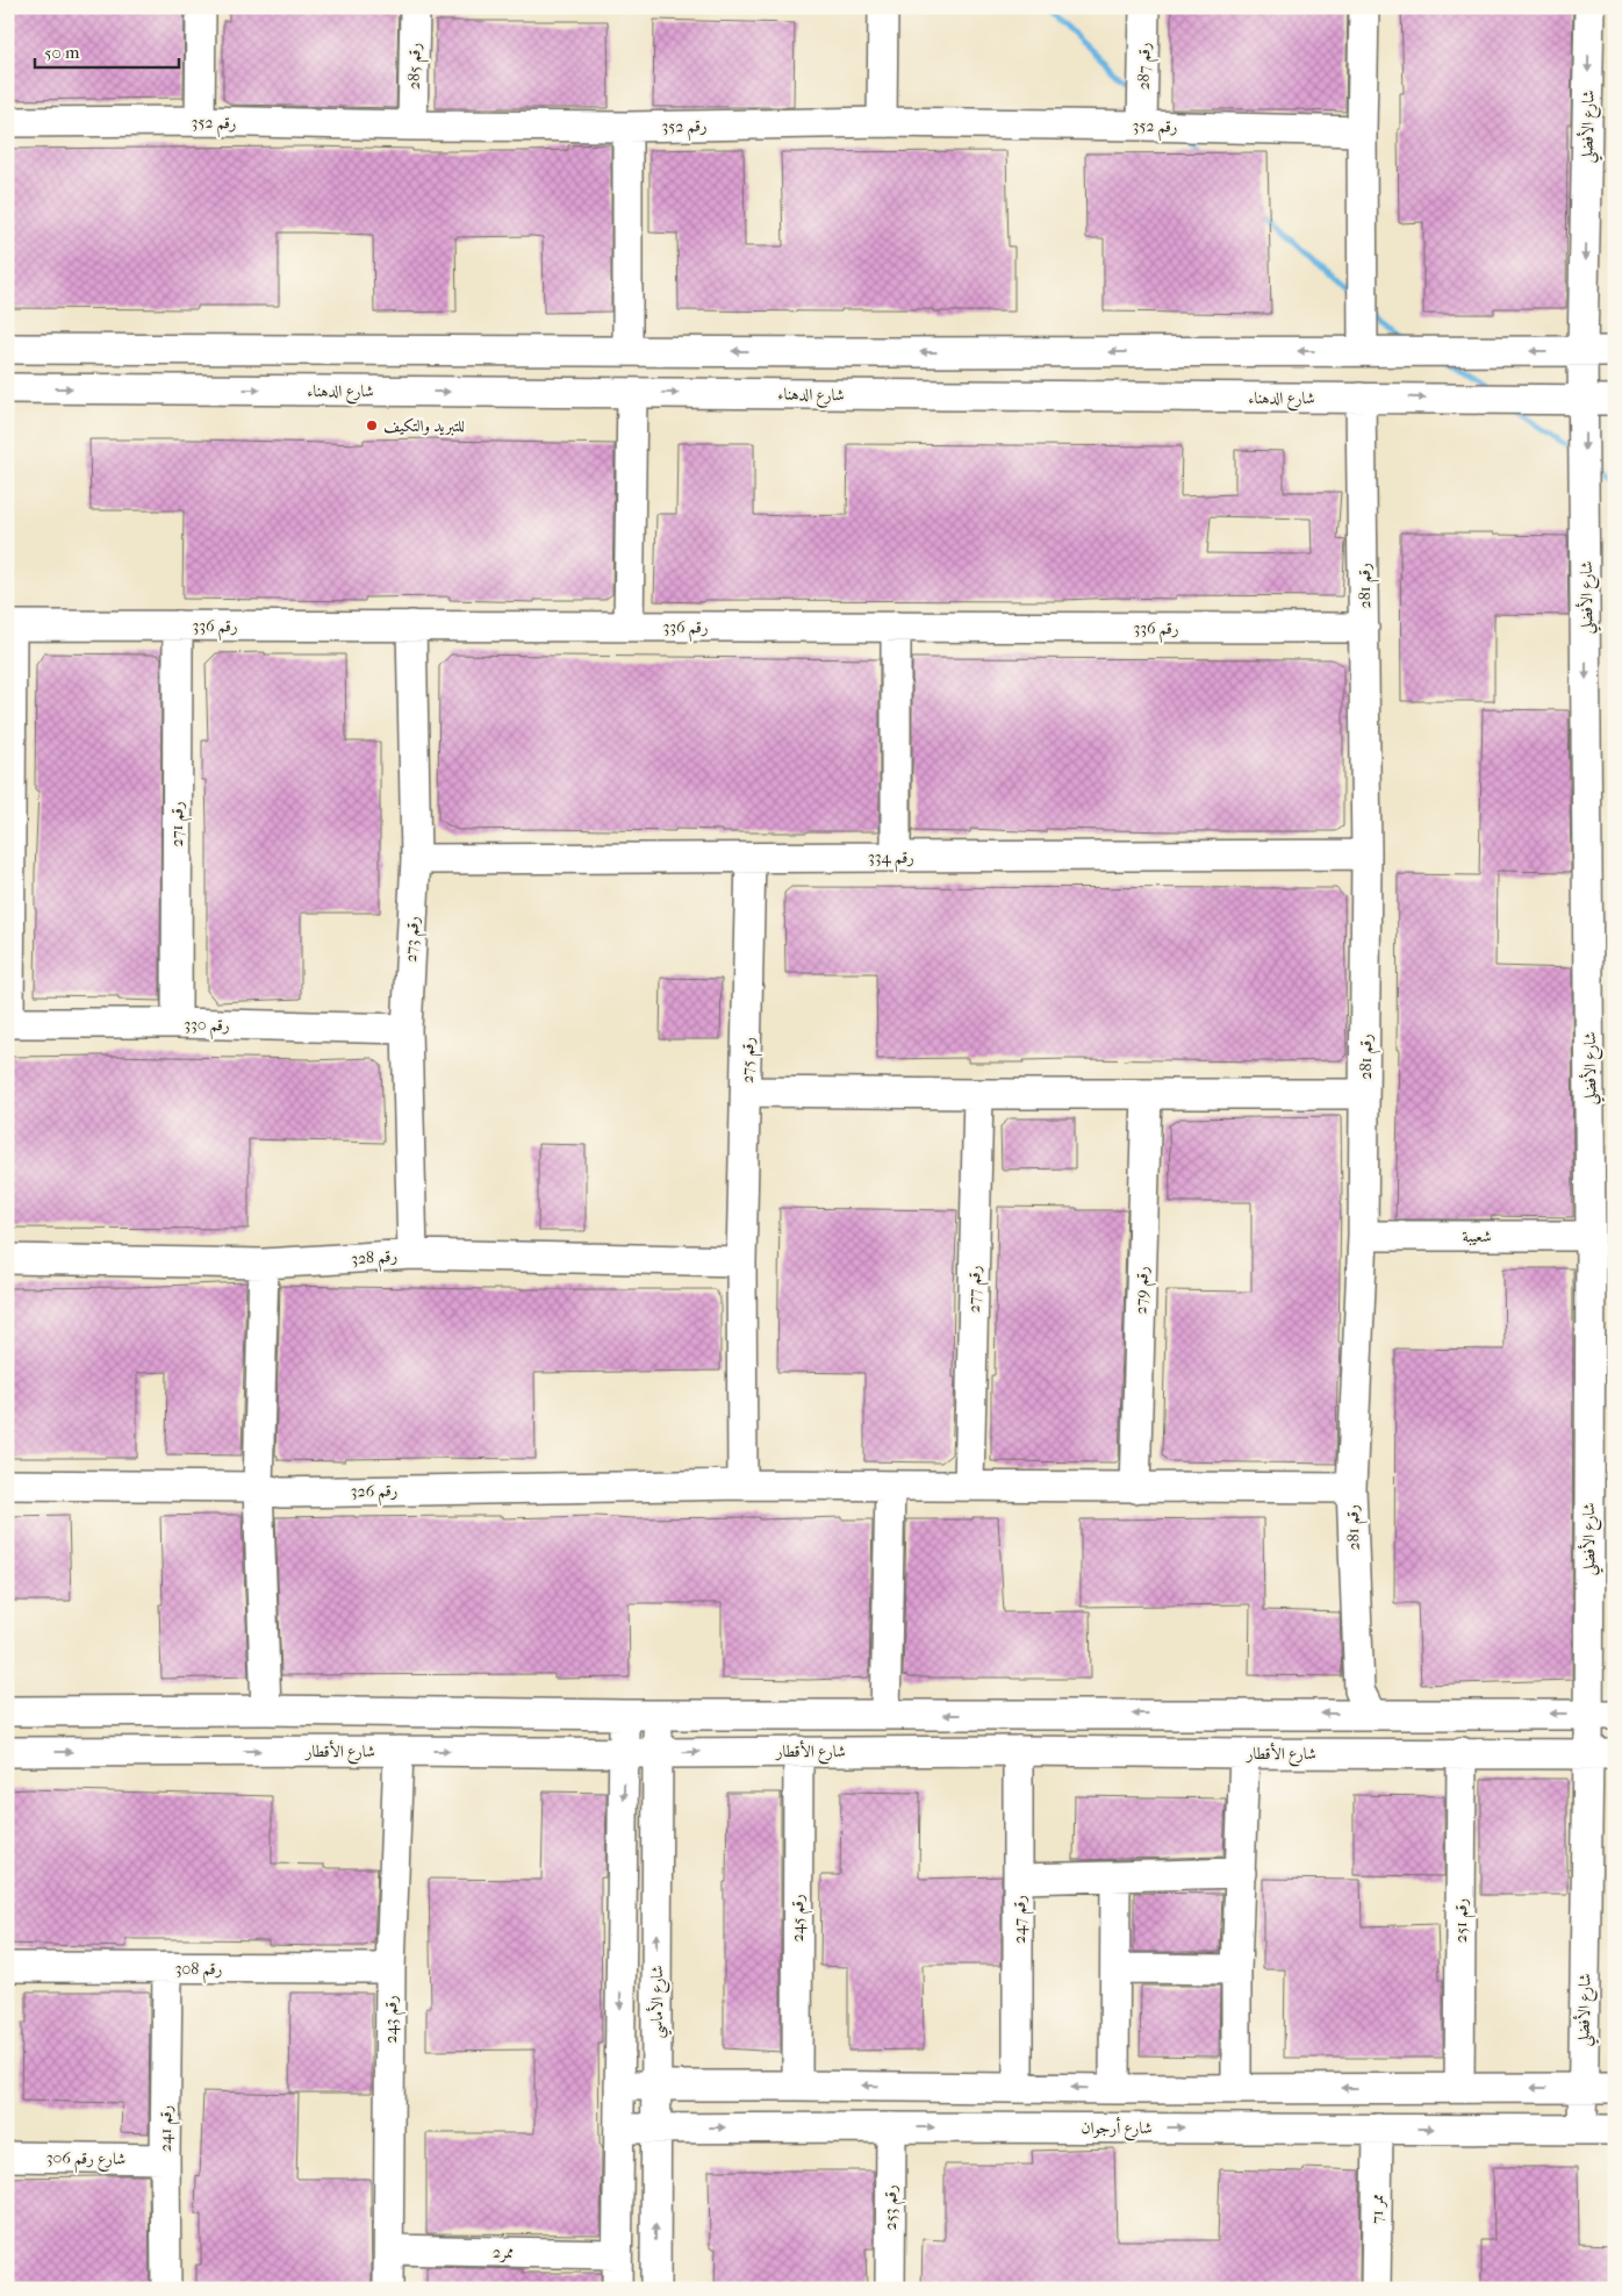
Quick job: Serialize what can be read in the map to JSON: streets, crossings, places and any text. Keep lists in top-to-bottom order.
{
  "streets": {
    "street": [
      "رقم 285",
      "رقم 287",
      "رقم 352",
      "شارع الأفضلي",
      "شارع الدهناء",
      "رقم 281",
      "رقم 336",
      "رقم 271",
      "رقم 334",
      "رقم 273",
      "رقم 330",
      "رقم 275",
      "شعيبة",
      "رقم 328",
      "رقم 277",
      "رقم 279",
      "رقم 326",
      "شارع الأقطار",
      "رقم 245",
      "رقم 247",
      "رقم 251",
      "رقم 308",
      "شارع الأماسي",
      "رقم 243",
      "شارع أرجوان",
      "رقم 241",
      "شارع رقم 306",
      "رقم 253",
      "ممر 71",
      "ممر2"
    ]
  },
  "crossings": [
    ["رقم 285", "رقم 352"],
    ["رقم 287", "رقم 352"],
    ["شارع الأفضلي", "شارع الدهناء"],
    ["شارع الأفضلي", "شعيبة"],
    ["شارع الأفضلي", "شارع الأقطار"],
    ["شارع الأفضلي", "شارع أرجوان"],
    ["شارع الدهناء", "رقم 281"],
    ["رقم 281", "رقم 336"],
    ["رقم 281", "رقم 334"],
    ["رقم 281", "شعيبة"],
    ["رقم 281", "رقم 326"],
    ["رقم 336", "رقم 271"],
    ["رقم 336", "رقم 273"],
    ["رقم 271", "رقم 330"],
    ["رقم 334", "رقم 273"],
    ["رقم 334", "رقم 275"],
    ["رقم 273", "رقم 330"],
    ["رقم 273", "رقم 328"],
    ["رقم 275", "رقم 328"],
    ["رقم 275", "رقم 326"],
    ["رقم 277", "رقم 326"],
    ["رقم 279", "رقم 326"],
    ["شارع الأقطار", "رقم 245"],
    ["شارع الأقطار", "رقم 247"],
    ["شارع الأقطار", "رقم 251"],
    ["شارع الأقطار", "شارع الأماسي"],
    ["شارع الأقطار", "رقم 243"],
    ["رقم 308", "رقم 243"],
    ["رقم 308", "رقم 241"],
    ["شارع الأماسي", "شارع أرجوان"],
    ["رقم 243", "ممر2"],
    ["شارع أرجوان", "رقم 253"],
    ["شارع أرجوان", "ممر 71"],
    ["رقم 241", "شارع رقم 306"]
  ],
  "one_way": ["شارع الأفضلي"],
  "places": ["للتبرید والتکیف"],
  "scale_bar": "50 m"
}
